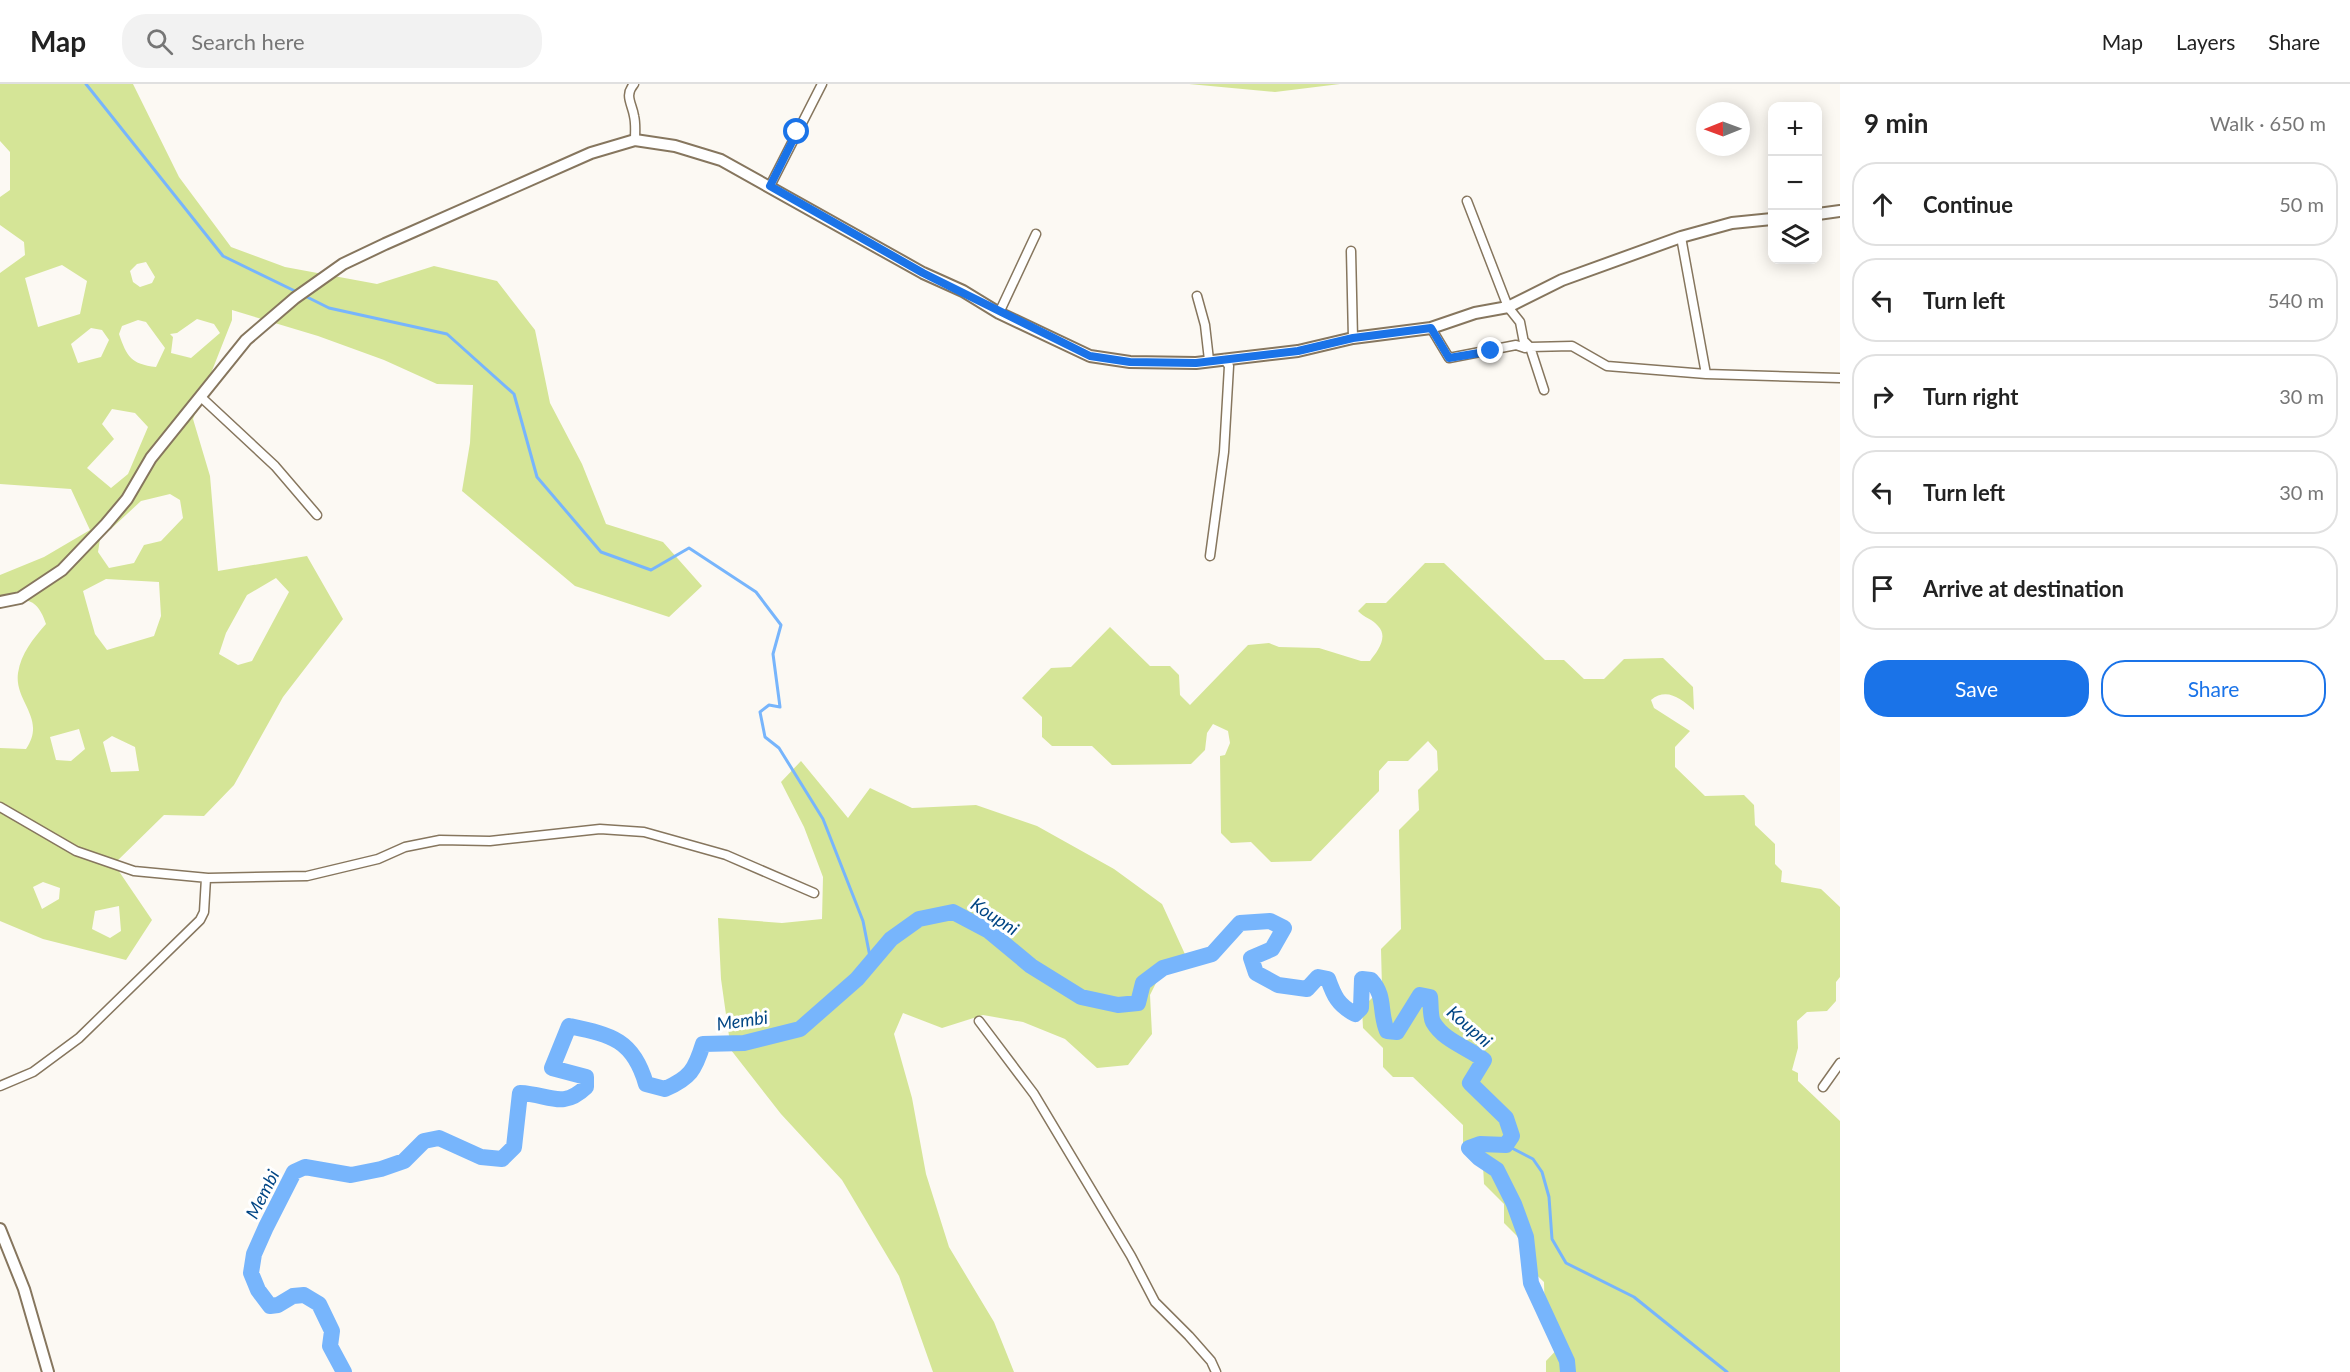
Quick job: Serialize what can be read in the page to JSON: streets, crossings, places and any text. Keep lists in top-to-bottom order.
{
  "water": ["Koupni", "Membi"],
  "north": "left",
  "page": {
    "header": "Map",
    "search": "Search here",
    "nav": ["Map", "Layers", "Share"],
    "heading": ["9 min", "Walk · 650 m"],
    "map_buttons": ["+", "−"],
    "list": [
      ["Continue", "50 m"],
      ["Turn left", "540 m"],
      ["Turn right", "30 m"],
      ["Turn left", "30 m"],
      "Arrive at destination"
    ],
    "buttons": ["Save", "Share"]
  }
}
